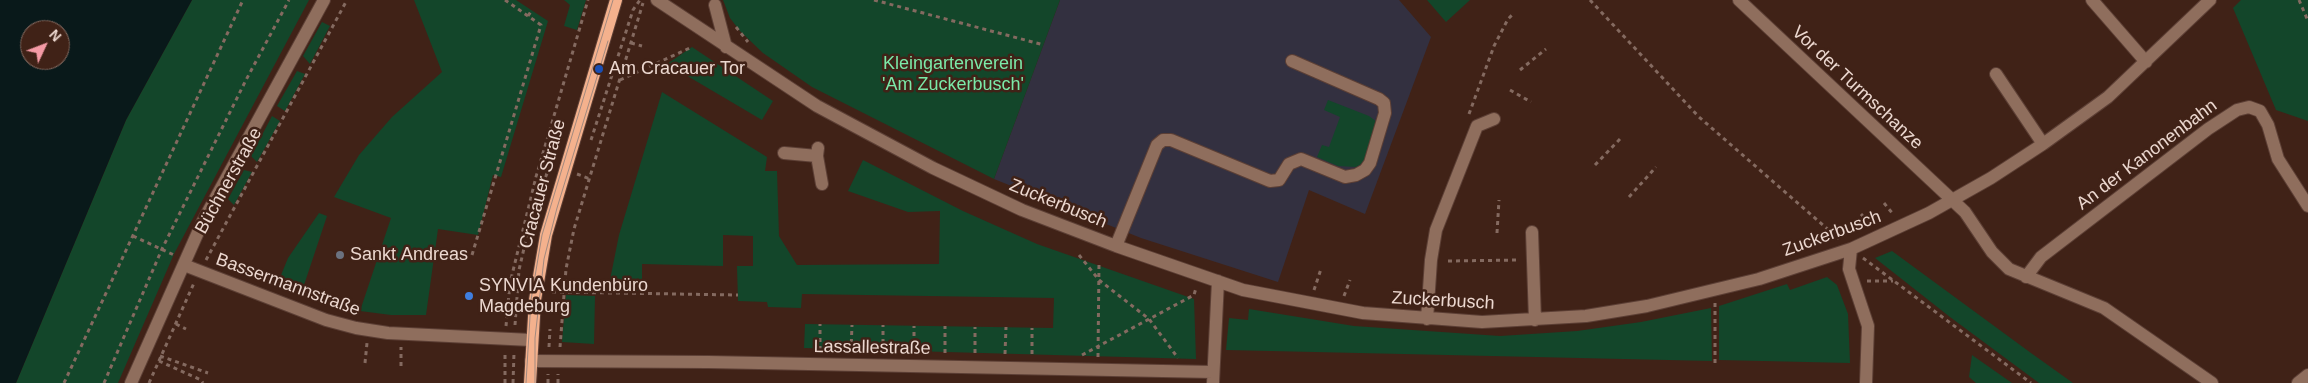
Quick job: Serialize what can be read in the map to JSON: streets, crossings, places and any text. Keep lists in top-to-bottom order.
{
  "streets": {
    "main road": ["Cracauer Straße"],
    "street": [
      "Vor der Turmschanze",
      "An der Kanonenbahn",
      "Büchnerstraße",
      "Zuckerbusch",
      "Bassermannstraße",
      "Lassallestraße"
    ]
  },
  "crossings": [
    ["Vor der Turmschanze", "Zuckerbusch"],
    ["Büchnerstraße", "Bassermannstraße"],
    ["Cracauer Straße", "Bassermannstraße"],
    ["Cracauer Straße", "Lassallestraße"]
  ],
  "parks": ["Kleingartenverein 'Am Zuckerbusch'"],
  "places": ["Am Cracauer Tor", "Sankt Andreas", "SYNVIA Kundenbüro Magdeburg"],
  "north": "top right"
}
